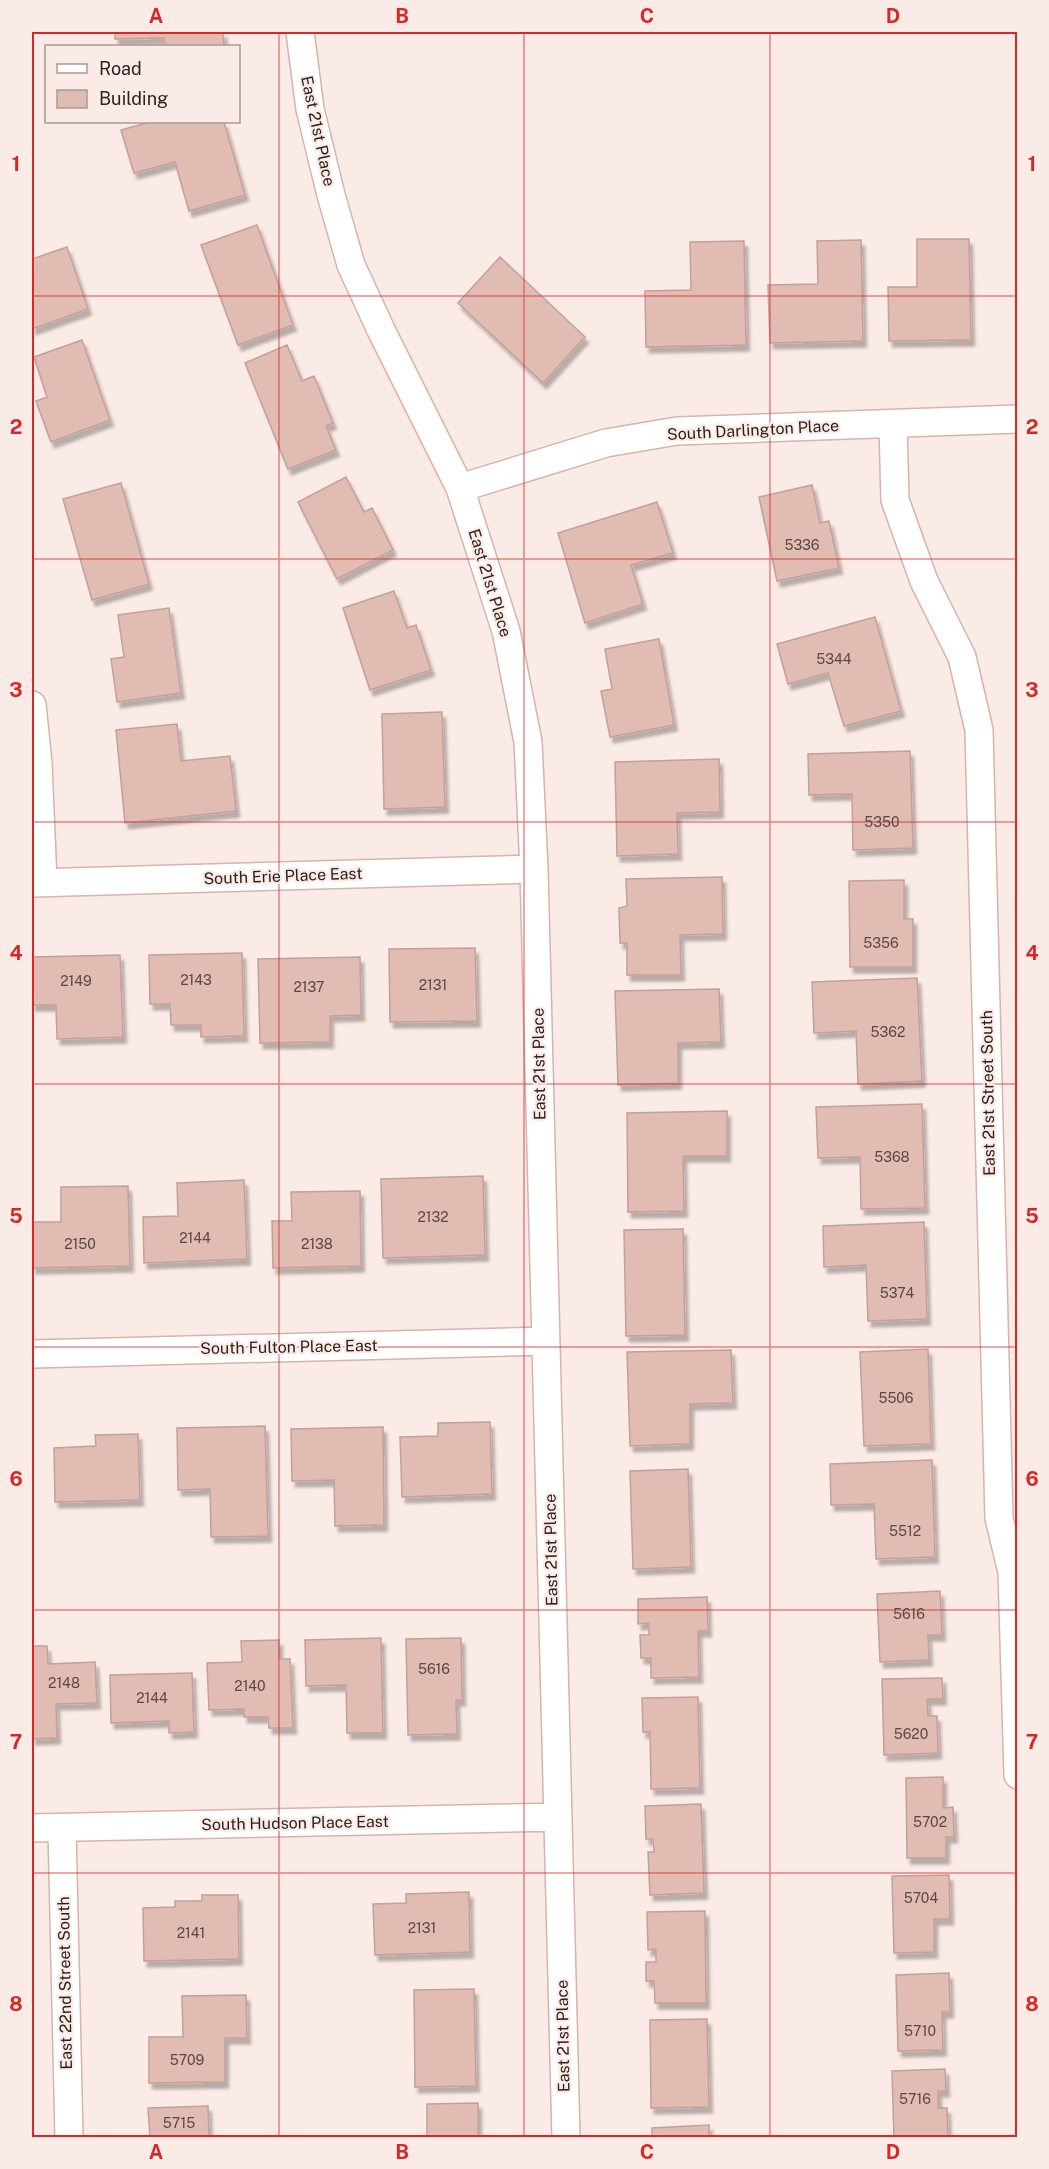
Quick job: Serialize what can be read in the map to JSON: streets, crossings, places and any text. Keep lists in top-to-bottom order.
{
  "streets": {
    "street": [
      "East 21st Place",
      "South Darlington Place",
      "South Erie Place East",
      "East 21st Street South",
      "South Fulton Place East",
      "South Hudson Place East",
      "East 22nd Street South"
    ]
  },
  "crossings": [
    ["East 21st Place", "South Darlington Place"],
    ["East 21st Place", "South Erie Place East"],
    ["East 21st Place", "South Fulton Place East"],
    ["East 21st Place", "South Hudson Place East"],
    ["South Darlington Place", "East 21st Street South"],
    ["South Hudson Place East", "East 22nd Street South"]
  ],
  "house_numbers": [
    "5336",
    "5344",
    "5350",
    "5356",
    "2143",
    "2149",
    "2131",
    "2137",
    "5362",
    "5368",
    "2132",
    "2144",
    "2150",
    "2138",
    "5374",
    "5506",
    "5512",
    "5616",
    "5616",
    "2148",
    "2140",
    "2144",
    "5620",
    "5702",
    "5704",
    "2131",
    "2141",
    "5710",
    "5709",
    "5716",
    "5715"
  ],
  "legend": ["Road", "Building"],
  "grid": {
    "columns": [
      "A",
      "B",
      "C",
      "D"
    ],
    "rows": [
      "1",
      "2",
      "3",
      "4",
      "5",
      "6",
      "7",
      "8"
    ]
  }
}
